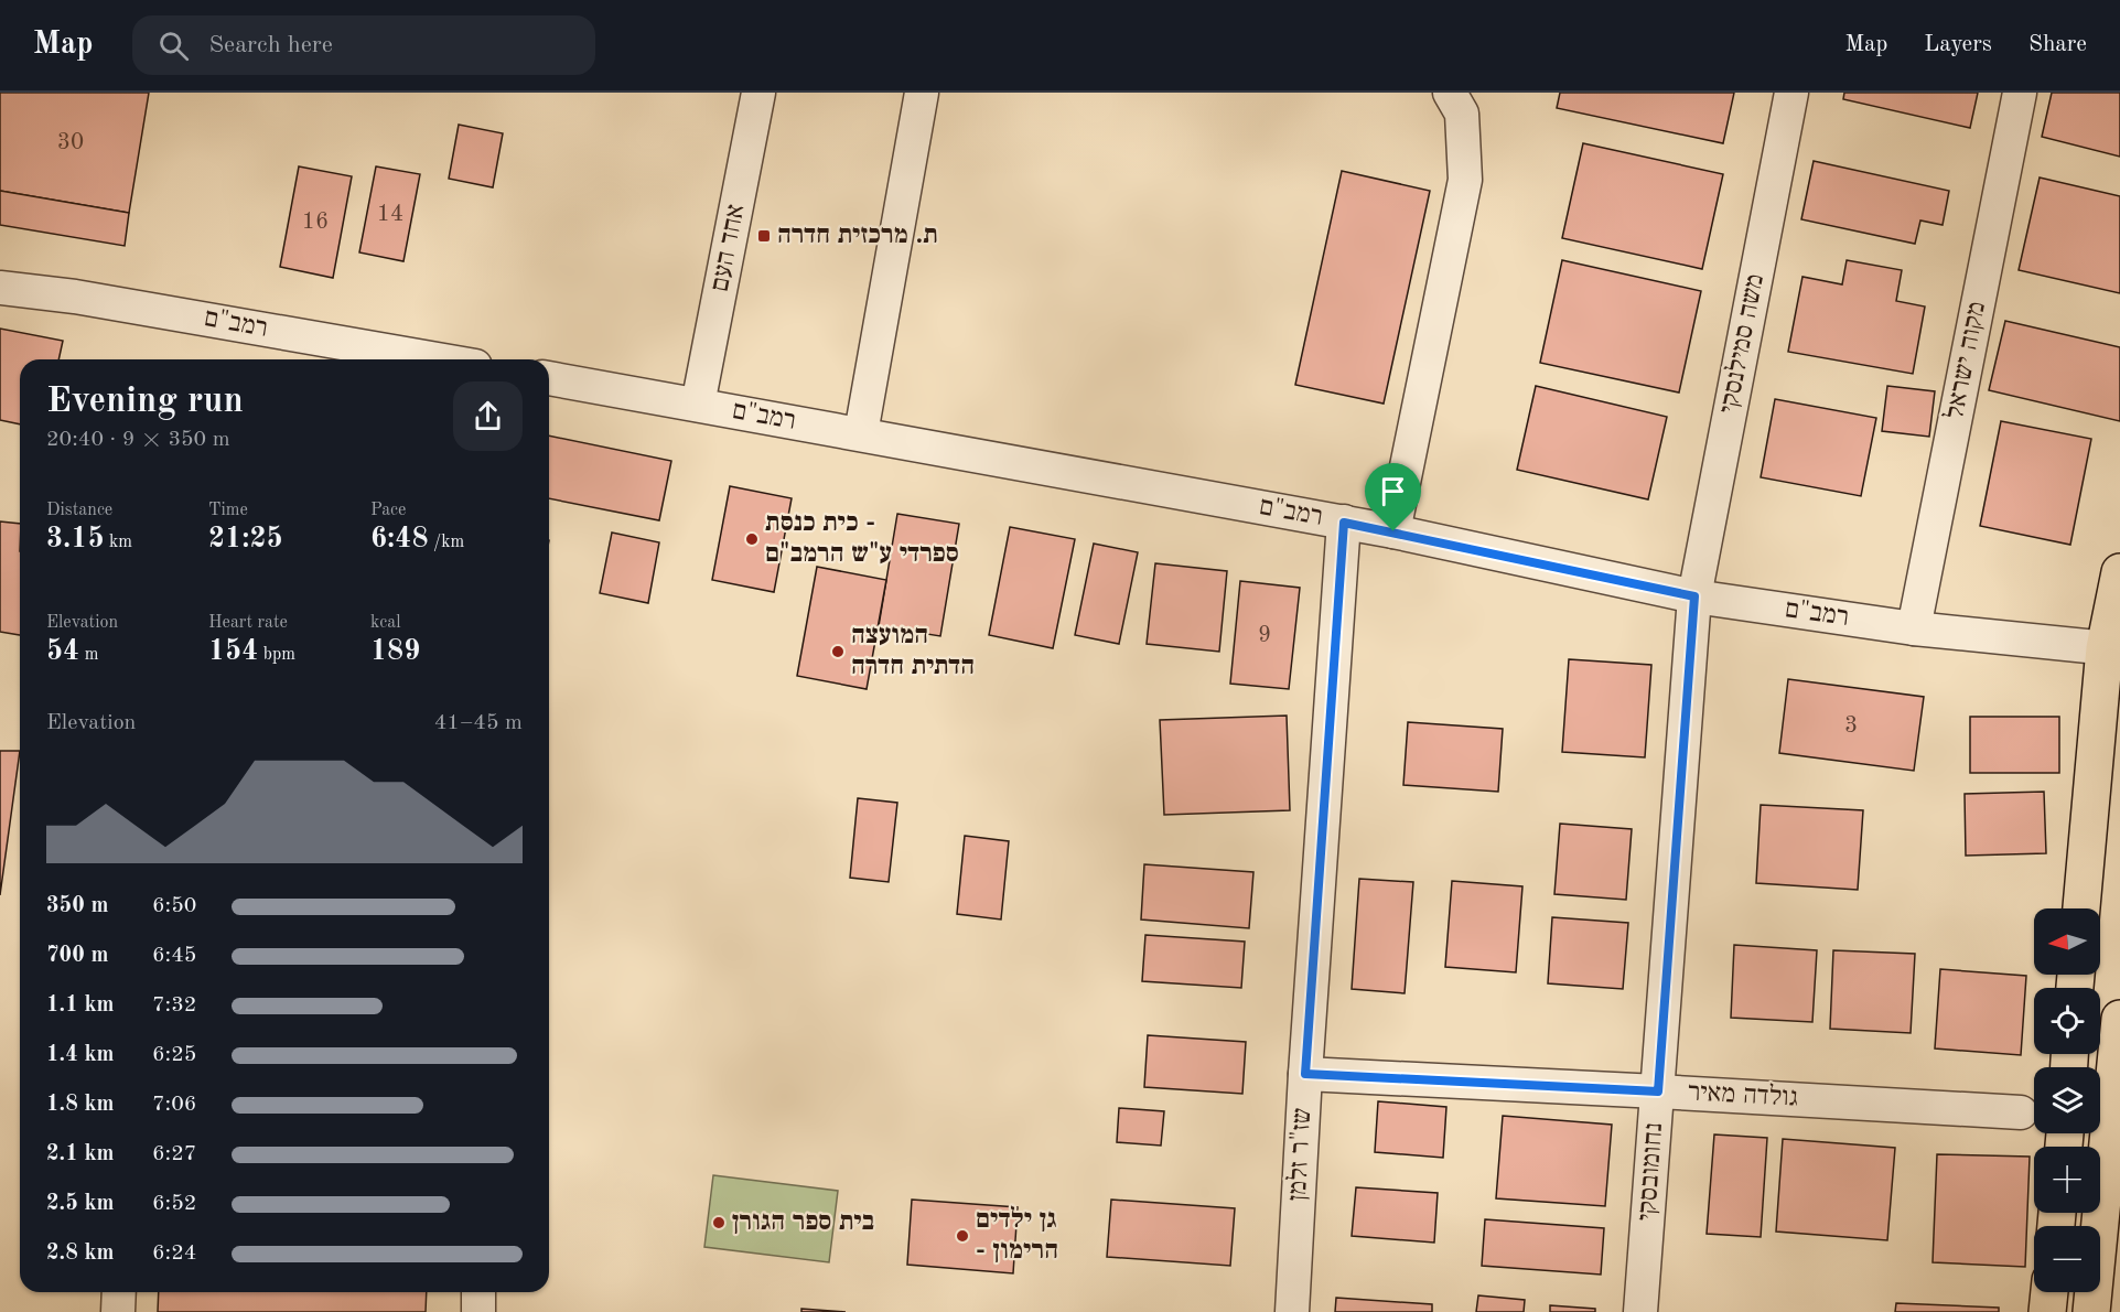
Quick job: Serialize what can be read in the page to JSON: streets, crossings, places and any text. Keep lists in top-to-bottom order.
{
  "streets": {
    "street": [
      "אחד העם",
      "רמב\"ם",
      "משה סמילנסקי",
      "מקוה ישראל",
      "גולדה מאיר",
      "שז\"ר זלמן",
      "נחומובסקי"
    ]
  },
  "crossings": [
    ["אחד העם", "רמב\"ם"],
    ["רמב\"ם", "משה סמילנסקי"],
    ["רמב\"ם", "מקוה ישראל"],
    ["רמב\"ם", "שז\"ר זלמן"],
    ["רמב\"ם", "נחומובסקי"],
    ["משה סמילנסקי", "נחומובסקי"],
    ["גולדה מאיר", "שז\"ר זלמן"],
    ["גולדה מאיר", "נחומובסקי"]
  ],
  "places": {
    "transit": ["ת. מרכזית חדרה"],
    "other": [
      "כית כנסת - ספרדי ע\"ש הרמב\"ם",
      "המועצה הדתית חדרה",
      "בית ספר הגורן",
      "גן ילדים - הרימון"
    ]
  },
  "house_numbers": [
    "30",
    "14",
    "16",
    "9",
    "3"
  ],
  "north": "left",
  "page": {
    "header": "Map",
    "search": "Search here",
    "nav": ["Map", "Layers", "Share"],
    "heading": ["Evening run", "20:40 · 9 × 350 m"],
    "stats": [
      ["Distance", "3.15 km"],
      ["Time", "21:25"],
      ["Pace", "6:48 /km"],
      ["Elevation", "54 m"],
      ["Heart rate", "154 bpm"],
      ["kcal", "189"]
    ],
    "chart": ["Elevation", "41–45 m"],
    "list": [
      {
        "name": "350 m",
        "note": "6:50"
      },
      {
        "name": "700 m",
        "note": "6:45"
      },
      {
        "name": "1.1 km",
        "note": "7:32"
      },
      {
        "name": "1.4 km",
        "note": "6:25"
      },
      {
        "name": "1.8 km",
        "note": "7:06"
      },
      {
        "name": "2.1 km",
        "note": "6:27"
      },
      {
        "name": "2.5 km",
        "note": "6:52"
      },
      {
        "name": "2.8 km",
        "note": "6:24"
      }
    ],
    "map_buttons": ["+", "−"]
  }
}
